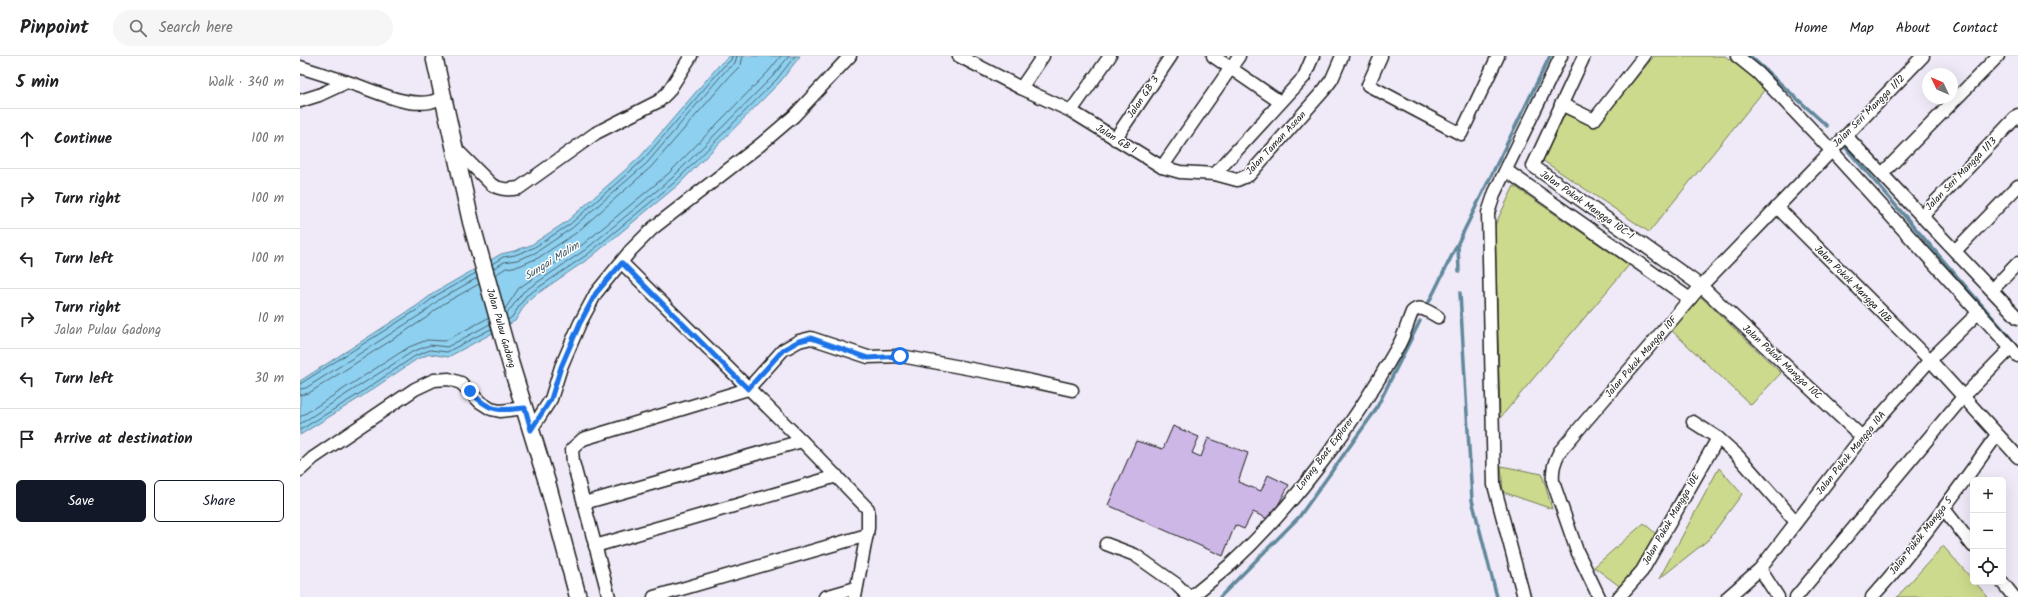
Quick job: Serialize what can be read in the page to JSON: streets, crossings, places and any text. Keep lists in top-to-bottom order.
{
  "streets": {
    "main road": ["Jalan Pulau Gadong"],
    "street": [
      "Jalan GB 3",
      "Jalan Seri Mangga 1/12",
      "Jalan GB 1",
      "Jalan Taman Asean",
      "Jalan Seri Mangga 1/13",
      "Jalan Pokok Mangga 10C-1",
      "Jalan Pokok Mangga 10B",
      "Jalan Pokok Mangga 10F",
      "Jalan Pokok Mangga 10C",
      "Jalan Pokok Mangga 10A",
      "Lorong Boat Explorer",
      "Jalan Pokok Mangga 10E",
      "Jalan Pokok Mangga 5"
    ]
  },
  "crossings": [
    ["Jalan GB 3", "Jalan GB 1"],
    ["Jalan Seri Mangga 1/12", "Jalan Pokok Mangga 10F"],
    ["Jalan GB 1", "Jalan Taman Asean"],
    ["Jalan Pokok Mangga 10C-1", "Jalan Pokok Mangga 10F"],
    ["Jalan Pokok Mangga 10C-1", "Jalan Pokok Mangga 10C"],
    ["Jalan Pokok Mangga 10B", "Jalan Pokok Mangga 10F"],
    ["Jalan Pokok Mangga 10B", "Jalan Pokok Mangga 10A"],
    ["Jalan Pokok Mangga 10B", "Jalan Pokok Mangga 5"],
    ["Jalan Pokok Mangga 10F", "Jalan Pokok Mangga 10C"],
    ["Jalan Pokok Mangga 10C", "Jalan Pokok Mangga 10A"]
  ],
  "water": ["Sungai Malim"],
  "north": "top left",
  "page": {
    "header": "Pinpoint",
    "search": "Search here",
    "nav": [
      "Home",
      "Map",
      "About",
      "Contact"
    ],
    "heading": ["5 min", "Walk · 340 m"],
    "list": [
      ["Continue", "100 m"],
      ["Turn right", "100 m"],
      ["Turn left", "100 m"],
      ["Turn right", "Jalan Pulau Gadong", "10 m"],
      ["Turn left", "30 m"],
      "Arrive at destination"
    ],
    "buttons": ["Save", "Share"],
    "map_buttons": ["+", "−"]
  }
}
